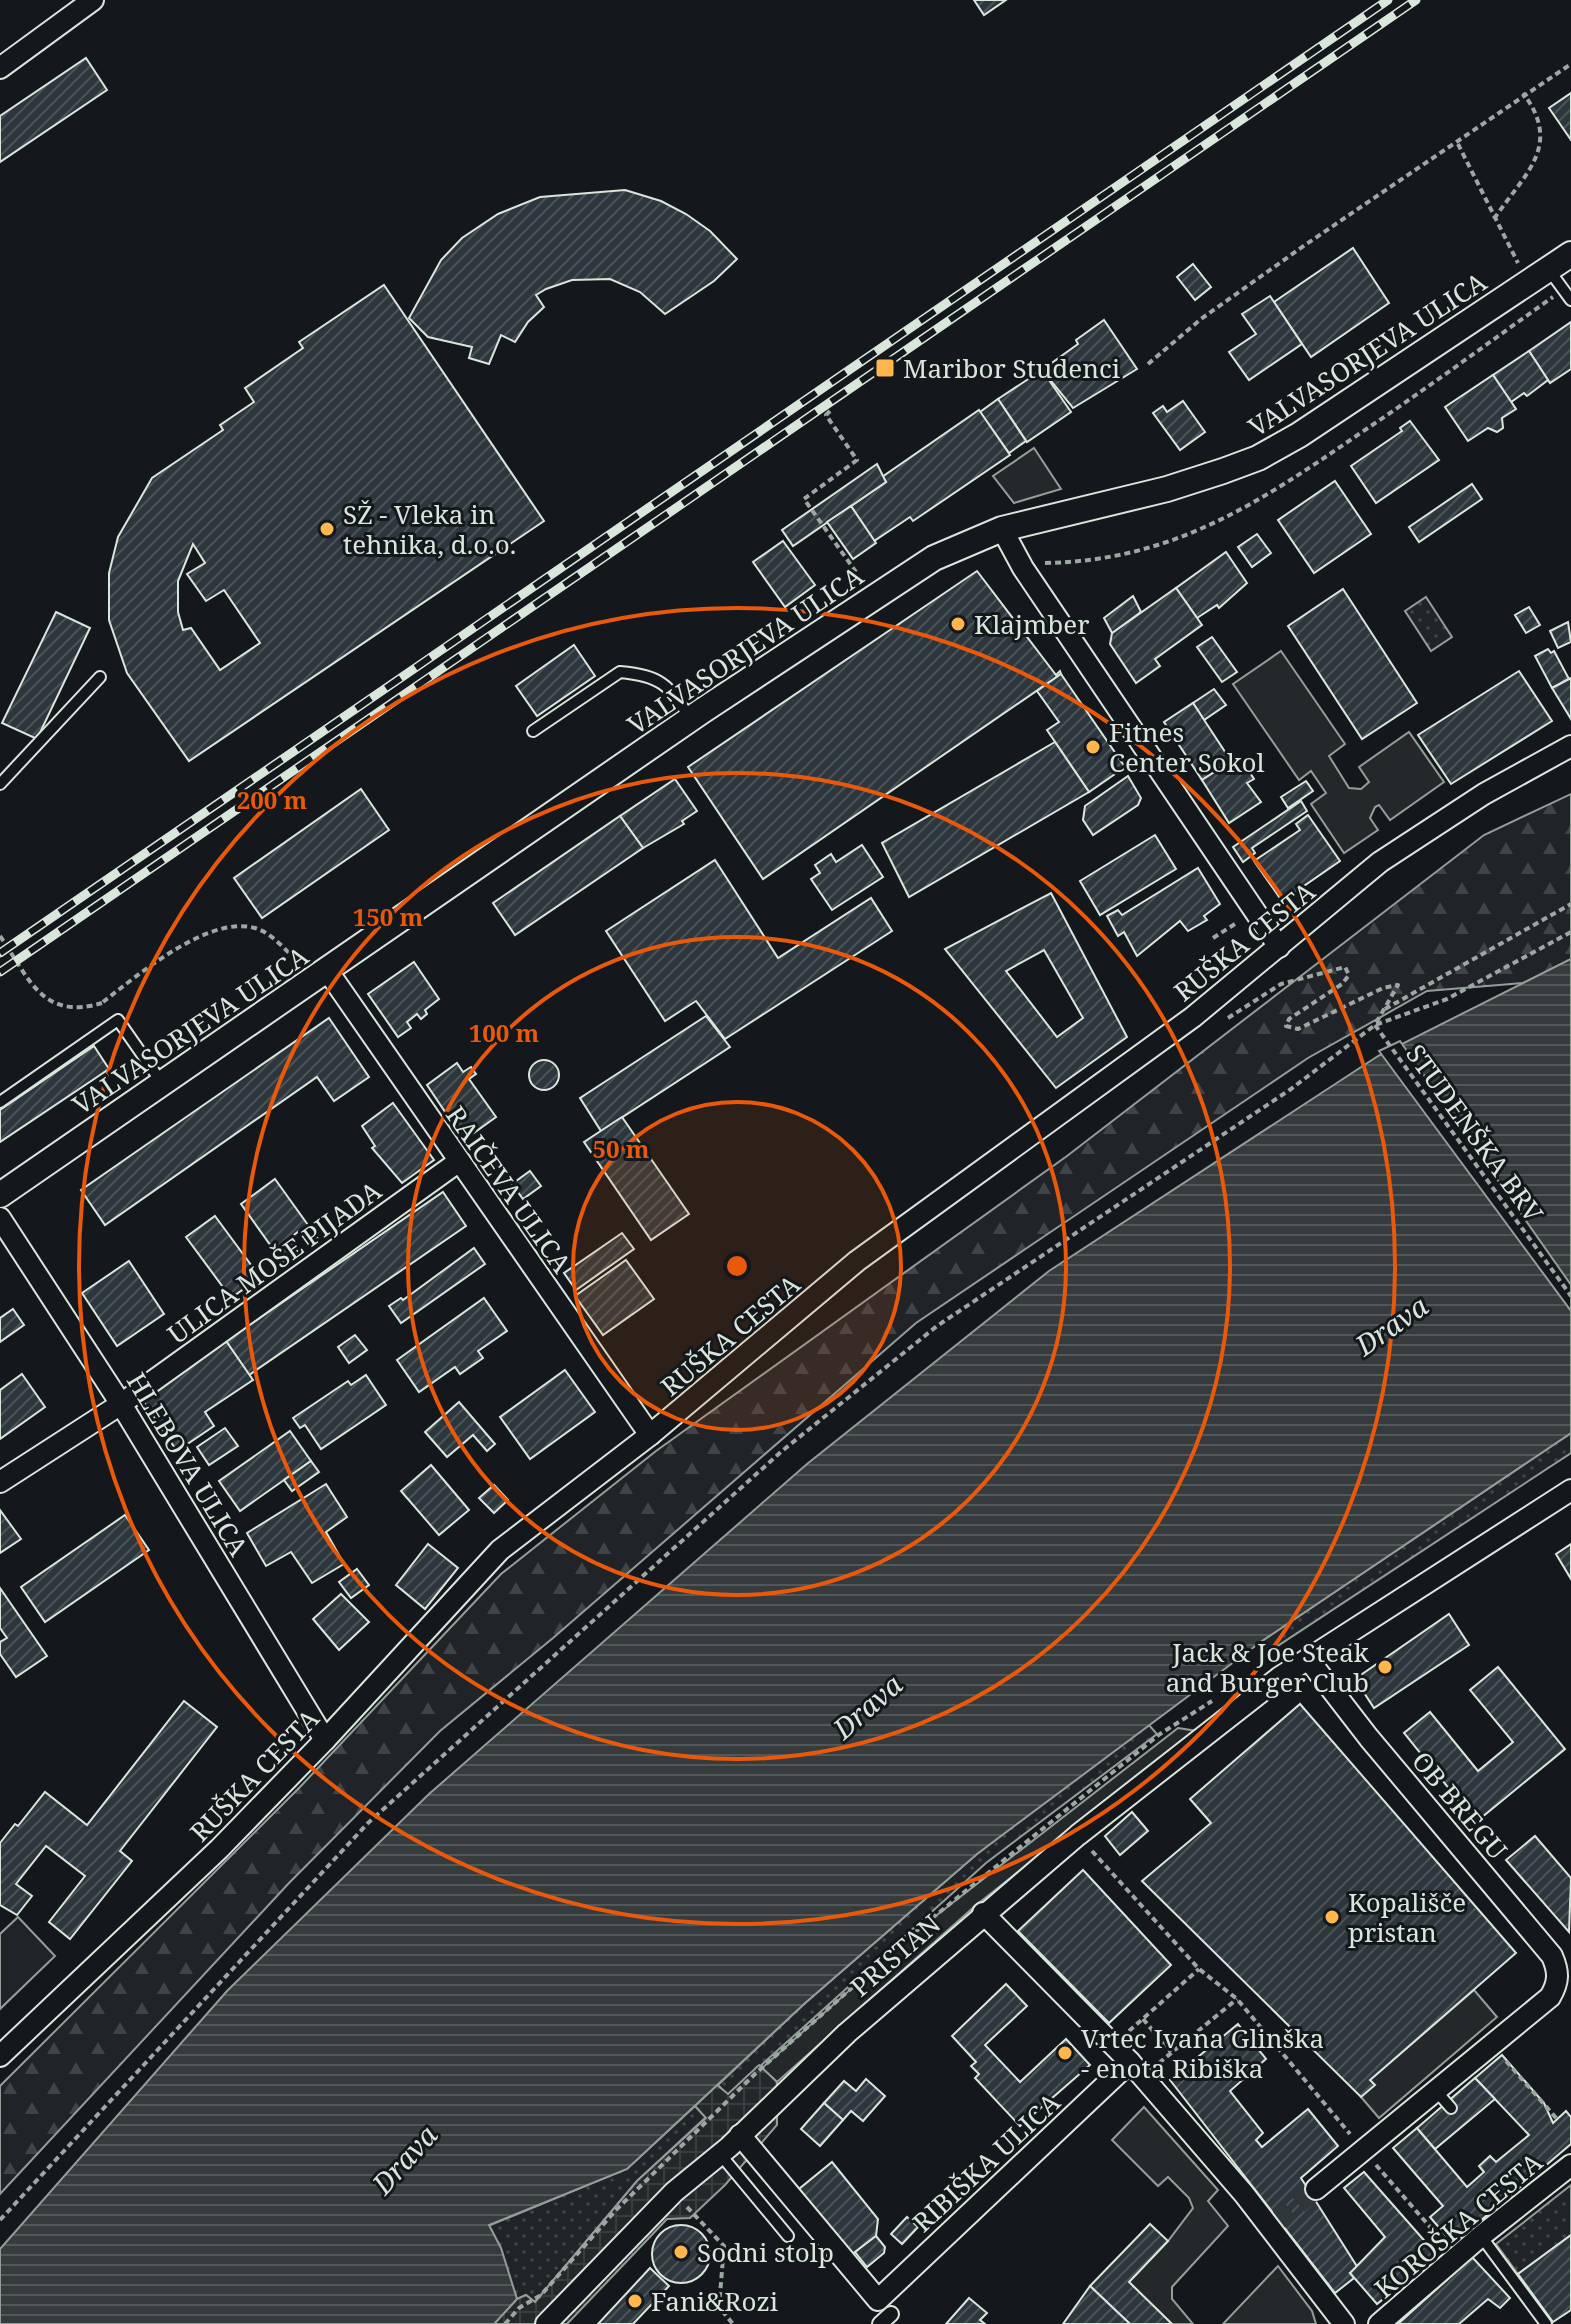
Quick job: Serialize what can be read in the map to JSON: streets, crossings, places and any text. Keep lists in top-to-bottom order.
{
  "streets": {
    "street": [
      "VALVASORJEVA ULICA",
      "RUŠKA CESTA",
      "RAIČEVA ULICA",
      "ULICA MOŠE PIJADA",
      "HLEBOVA ULICA",
      "OB BREGU",
      "PRISTAN",
      "RIBIŠKA ULICA",
      "KOROŠKA CESTA"
    ],
    "path": ["STUDENŠKA BRV"]
  },
  "crossings": [
    ["VALVASORJEVA ULICA", "RAIČEVA ULICA"],
    ["RUŠKA CESTA", "RAIČEVA ULICA"],
    ["RUŠKA CESTA", "HLEBOVA ULICA"],
    ["RAIČEVA ULICA", "ULICA MOŠE PIJADA"],
    ["ULICA MOŠE PIJADA", "HLEBOVA ULICA"],
    ["OB BREGU", "PRISTAN"]
  ],
  "water": ["Drava"],
  "places": {
    "transit": ["Maribor Studenci"],
    "other": [
      "SŽ - Vleka in tehnika, d.o.o.",
      "Klajmber",
      "Fitnes Center Sokol",
      "Jack & Joe Steak and Burger Club",
      "Kopališče pristan",
      "Vrtec Ivana Glinška - enota Ribiška",
      "Sodni stolp",
      "Fani&Rozi"
    ]
  },
  "rings": [
    "200 m",
    "150 m",
    "100 m",
    "50 m"
  ]
}
